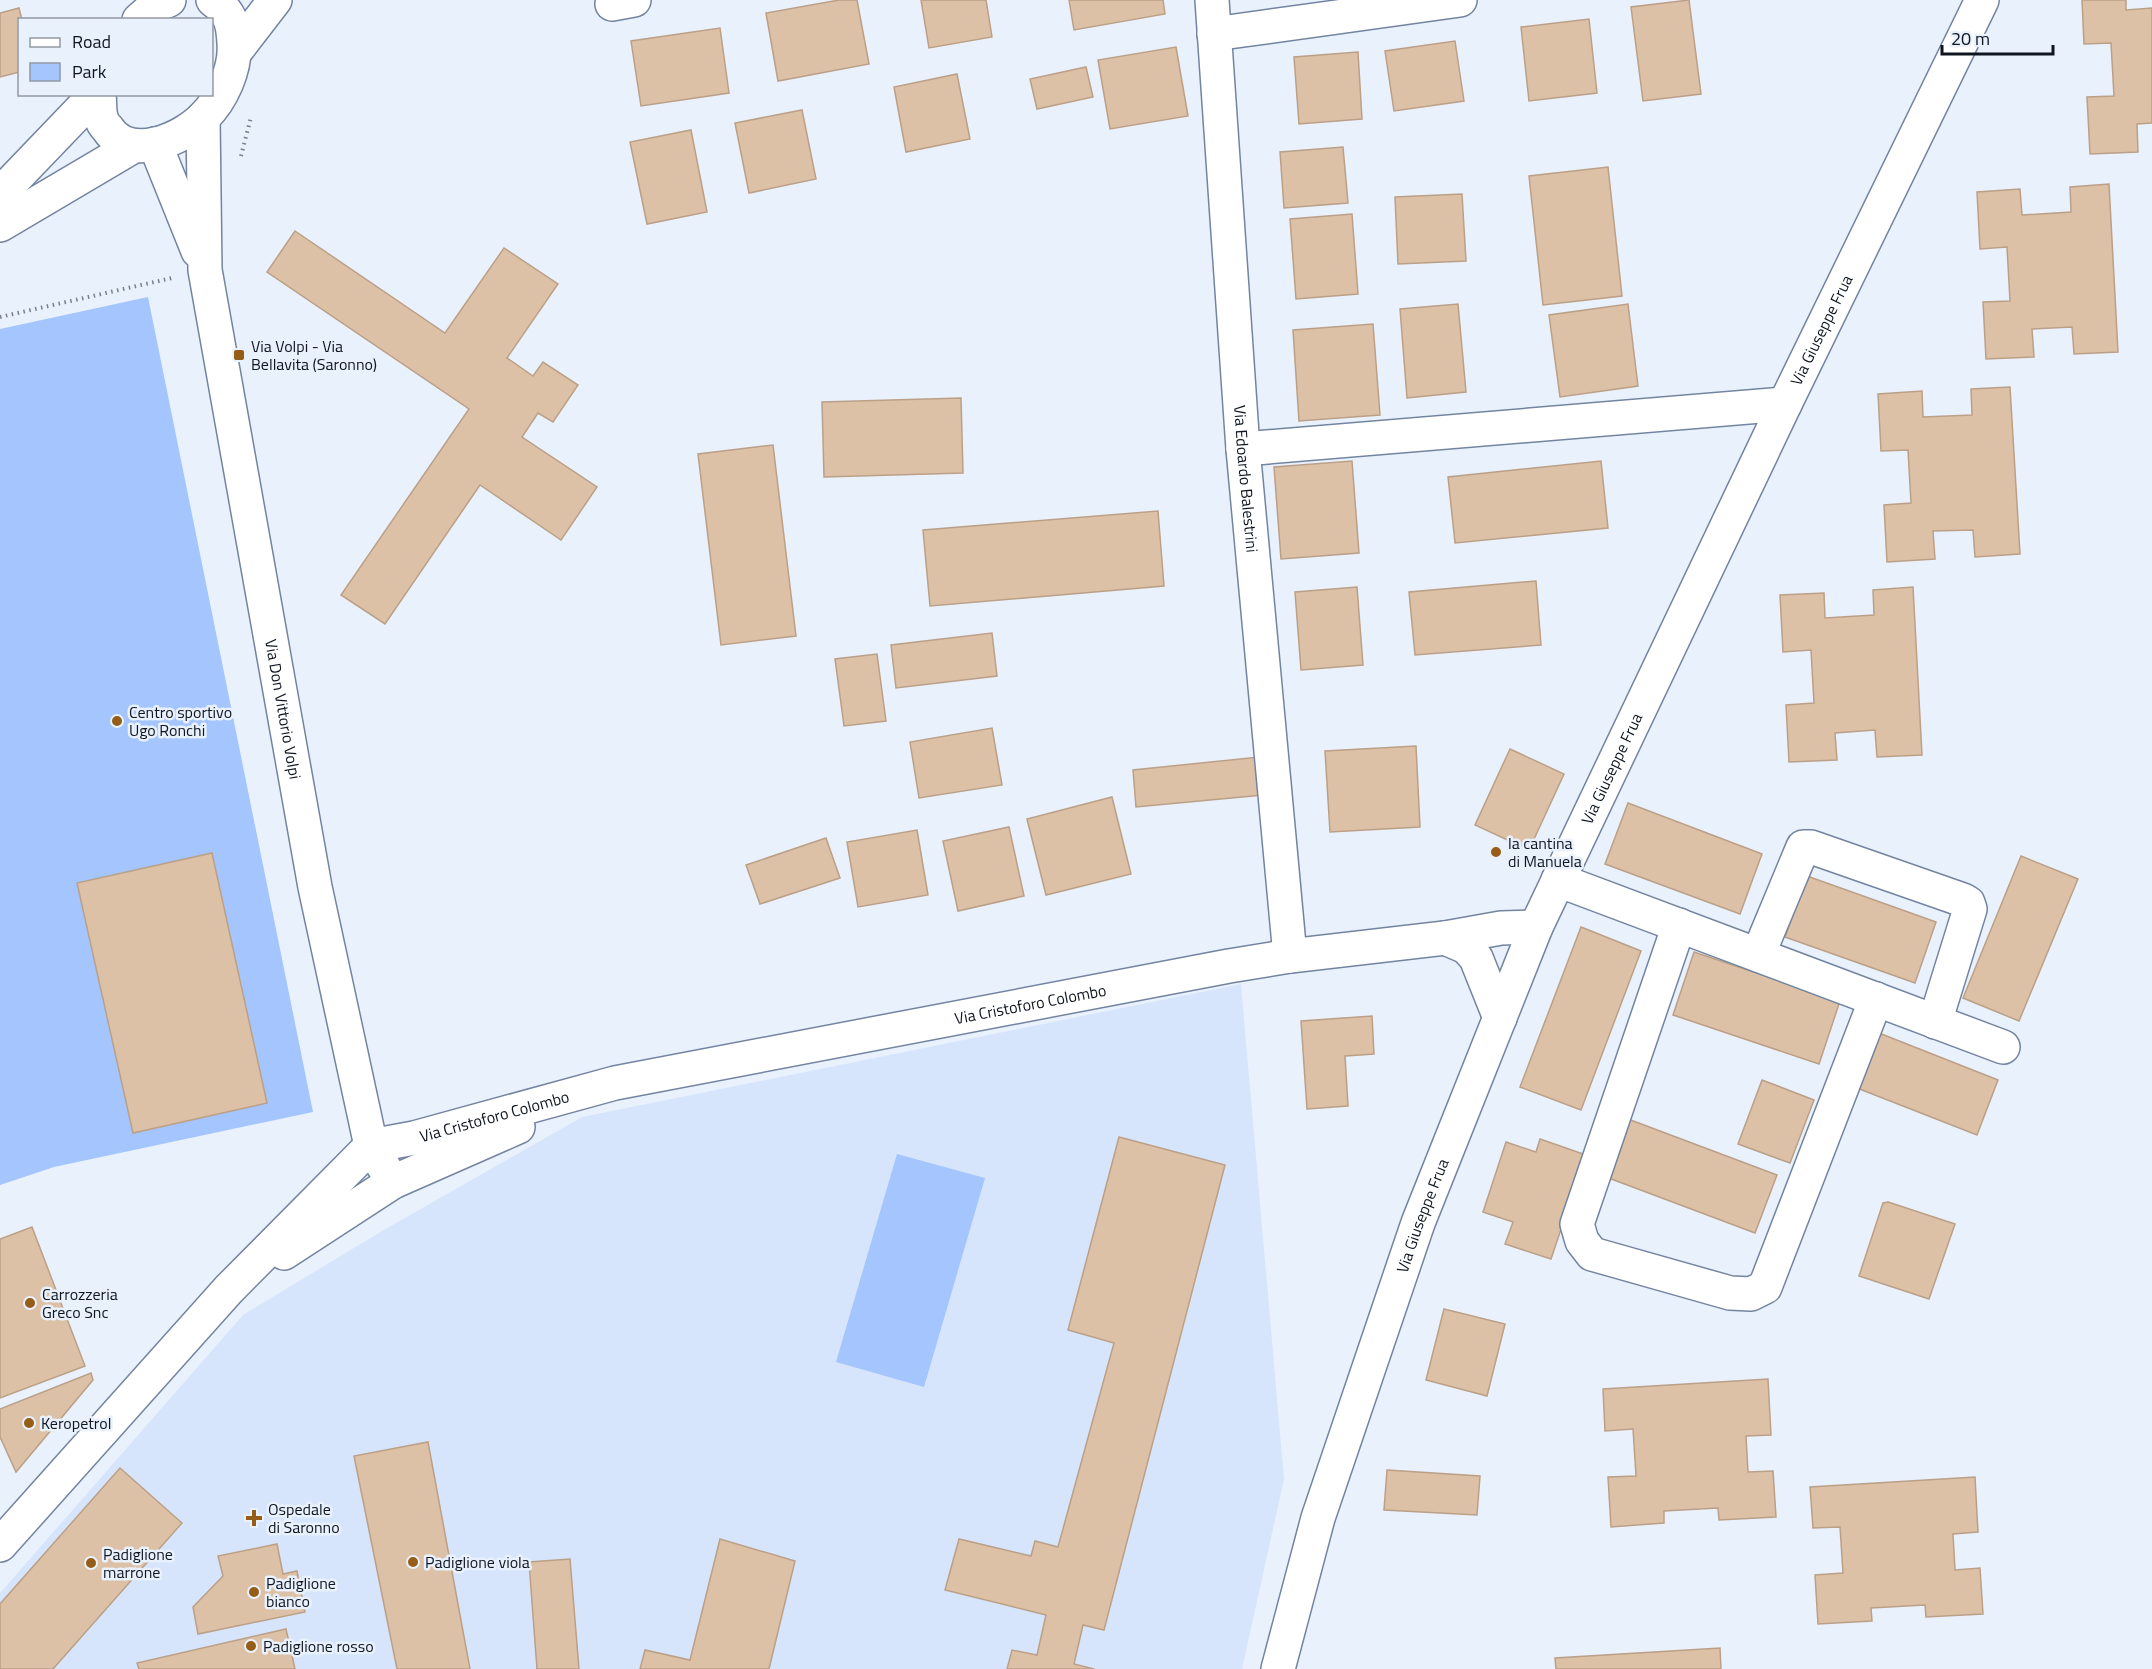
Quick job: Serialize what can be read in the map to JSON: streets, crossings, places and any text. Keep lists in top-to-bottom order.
{
  "streets": {
    "street": [
      "Via Giuseppe Frua",
      "Via Edoardo Balestrini",
      "Via Don Vittorio Volpi",
      "Via Cristoforo Colombo"
    ]
  },
  "crossings": [
    ["Via Giuseppe Frua", "Via Cristoforo Colombo"],
    ["Via Edoardo Balestrini", "Via Cristoforo Colombo"],
    ["Via Don Vittorio Volpi", "Via Cristoforo Colombo"]
  ],
  "places": {
    "transit": ["Via Volpi - Via Bellavita (Saronno)"],
    "other": [
      "Centro sportivo Ugo Ronchi",
      "la cantina di Manuela",
      "Carrozzeria Greco Snc",
      "Keropetrol",
      "Padiglione viola",
      "Padiglione marrone",
      "Padiglione bianco",
      "Padiglione rosso"
    ],
    "health": ["Ospedale di Saronno"]
  },
  "legend": ["Road", "Park"],
  "scale_bar": "20 m"
}
